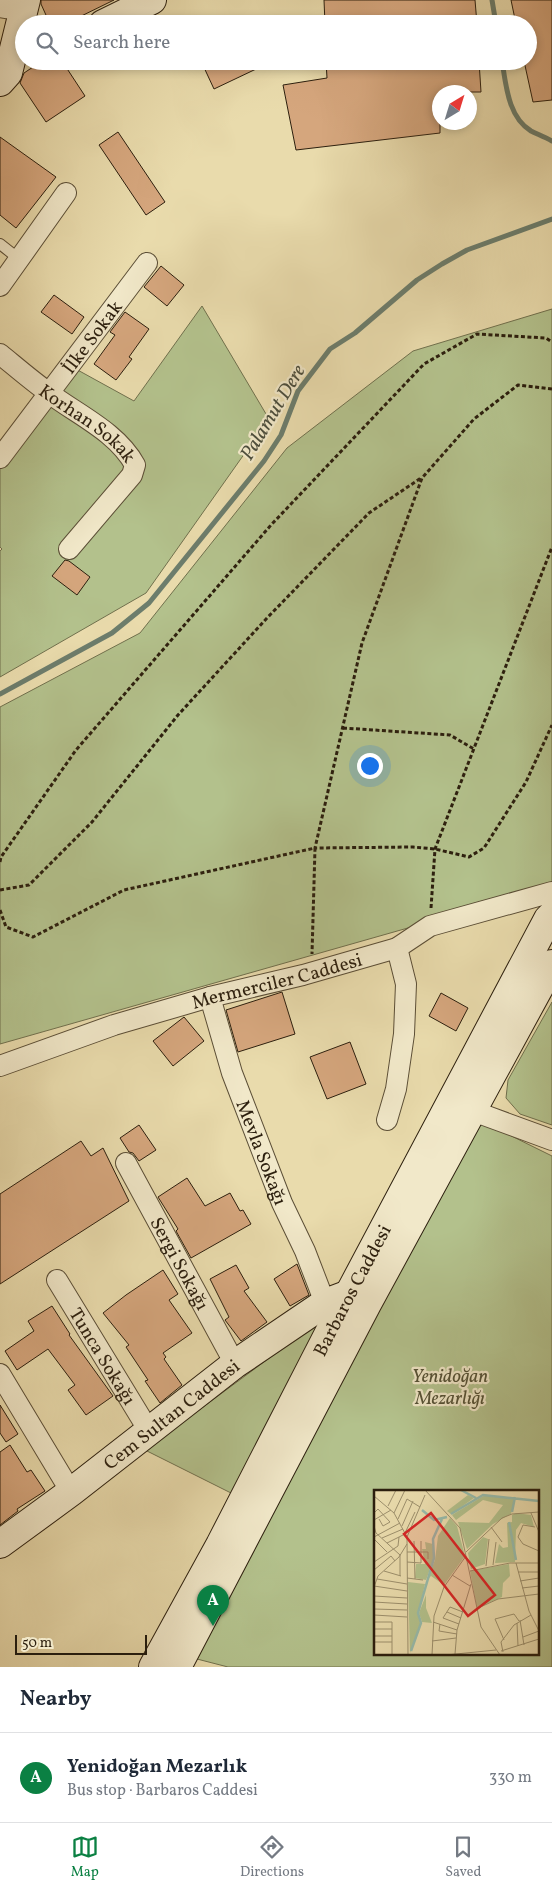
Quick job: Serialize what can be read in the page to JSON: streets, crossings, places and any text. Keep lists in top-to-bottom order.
{
  "streets": {
    "main road": ["Barbaros Caddesi", "Cem Sultan Caddesi"],
    "street": [
      "İlke Sokak",
      "Korhan Sokak",
      "Mermerciler Caddesi",
      "Mevla Sokağı",
      "Sergi Sokağı",
      "Tunca Sokağı"
    ]
  },
  "crossings": [
    ["İlke Sokak", "Korhan Sokak"],
    ["Mermerciler Caddesi", "Mevla Sokağı"],
    ["Mevla Sokağı", "Barbaros Caddesi"],
    ["Mevla Sokağı", "Cem Sultan Caddesi"],
    ["Sergi Sokağı", "Cem Sultan Caddesi"],
    ["Barbaros Caddesi", "Cem Sultan Caddesi"],
    ["Tunca Sokağı", "Cem Sultan Caddesi"]
  ],
  "water": ["Palamut Dere"],
  "parks": ["Yenidoğan Mezarlığı"],
  "scale_bar": "50 m",
  "north": "top right",
  "page": {
    "search": "Search here",
    "pins": "A",
    "scale": "50 m",
    "heading": "Nearby",
    "list": [
      {
        "mark": "A",
        "name": "Yenidoğan Mezarlık",
        "note": "Bus stop · Barbaros Caddesi",
        "value": "330 m"
      }
    ],
    "nav": ["Map", "Directions", "Saved"]
  }
}
